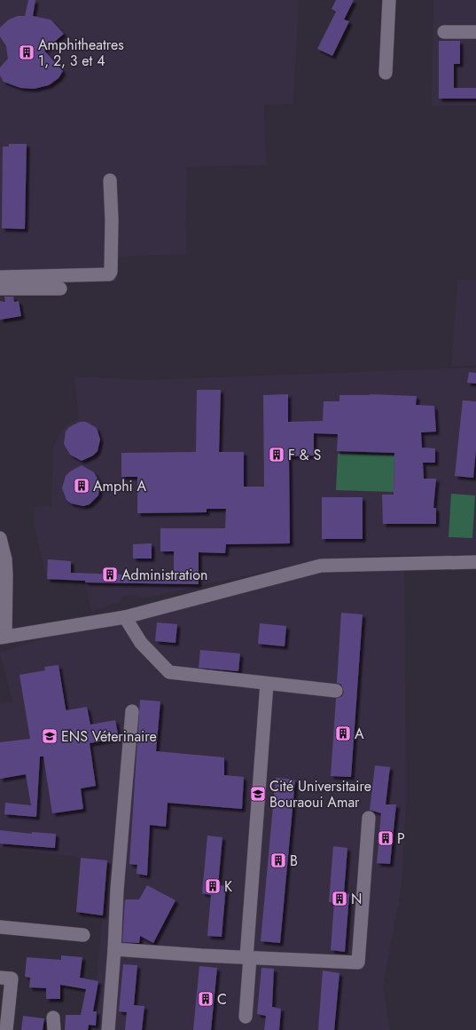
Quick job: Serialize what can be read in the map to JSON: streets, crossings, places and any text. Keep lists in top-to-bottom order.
{
  "places": {
    "building": [
      "Amphitheatres 1, 2, 3 et 4",
      "F & S",
      "Amphi A",
      "Administration",
      "A",
      "P",
      "B",
      "K",
      "N",
      "C"
    ],
    "school or university": ["ENS Véterinaire", "Cité Universitaire Bouraoui Amar"]
  }
}
